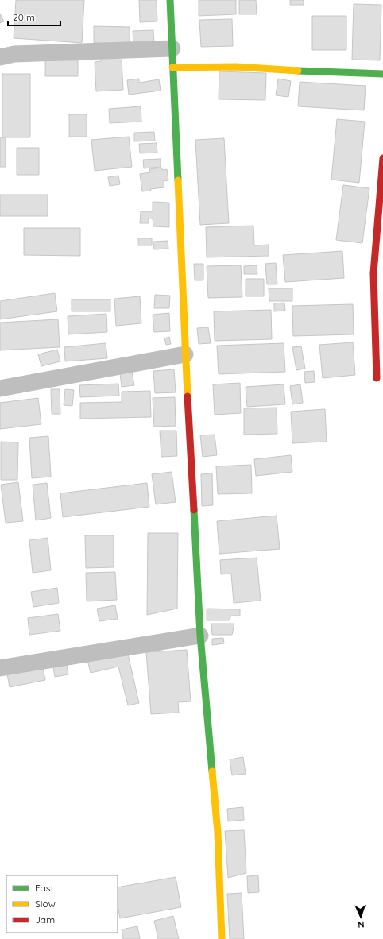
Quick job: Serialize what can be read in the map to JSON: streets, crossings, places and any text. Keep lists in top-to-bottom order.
{
  "legend": ["Fast", "Slow", "Jam"],
  "scale_bar": "20 m",
  "north": "bottom"
}
